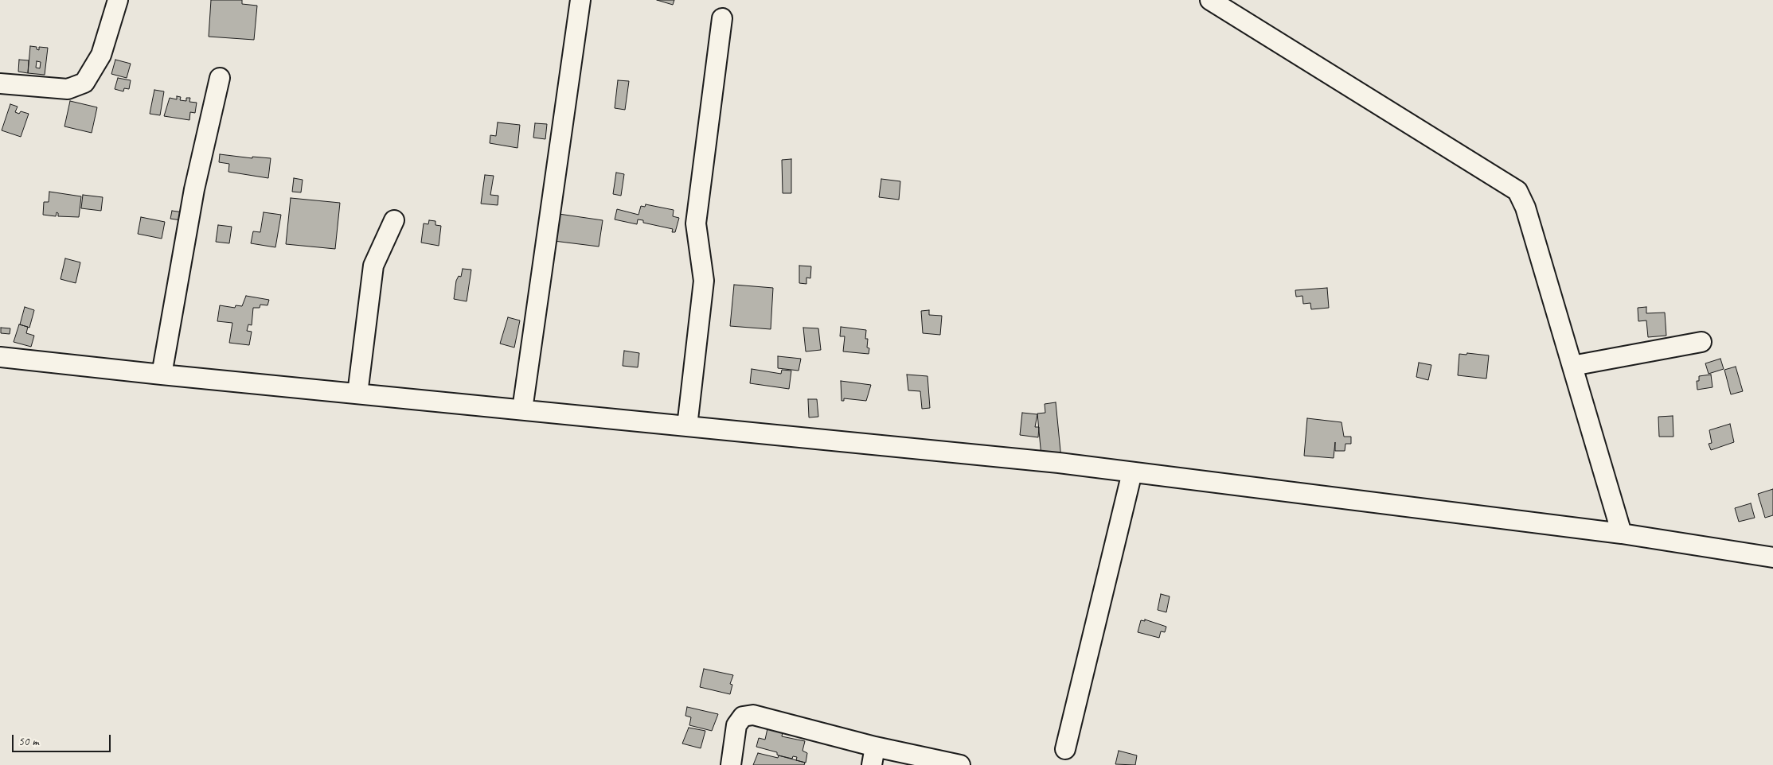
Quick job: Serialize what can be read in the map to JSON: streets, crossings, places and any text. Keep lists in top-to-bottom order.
{
  "scale_bar": "50 m"
}
